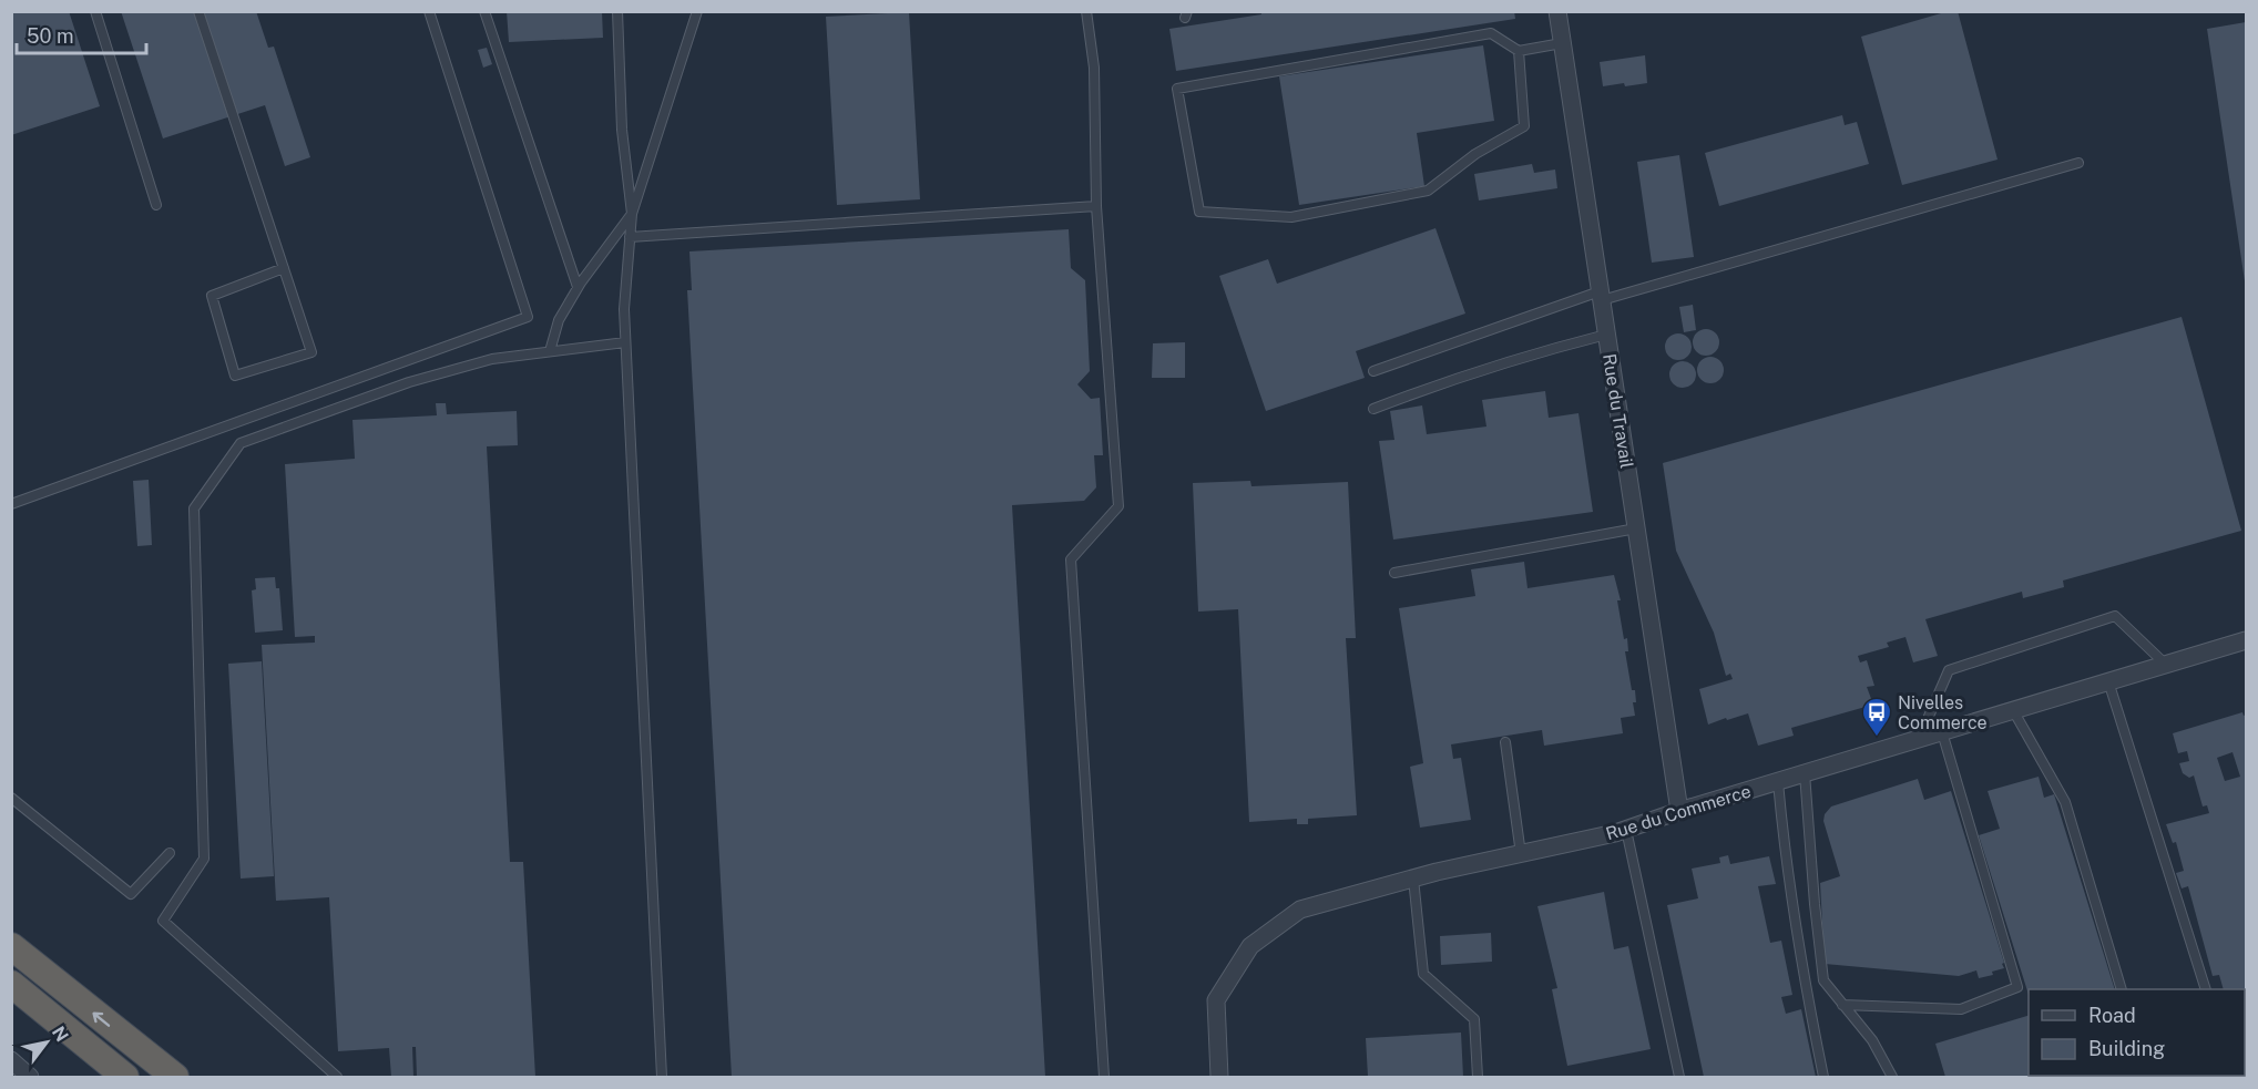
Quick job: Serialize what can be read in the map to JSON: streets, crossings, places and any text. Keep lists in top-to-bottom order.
{
  "streets": {
    "street": ["Rue du Travail", "Rue du Commerce"]
  },
  "crossings": [
    ["Rue du Travail", "Rue du Commerce"]
  ],
  "places": {
    "bus stop": ["Nivelles Commerce"]
  },
  "legend": ["Road", "Building"],
  "scale_bar": "50 m",
  "north": "top right"
}
